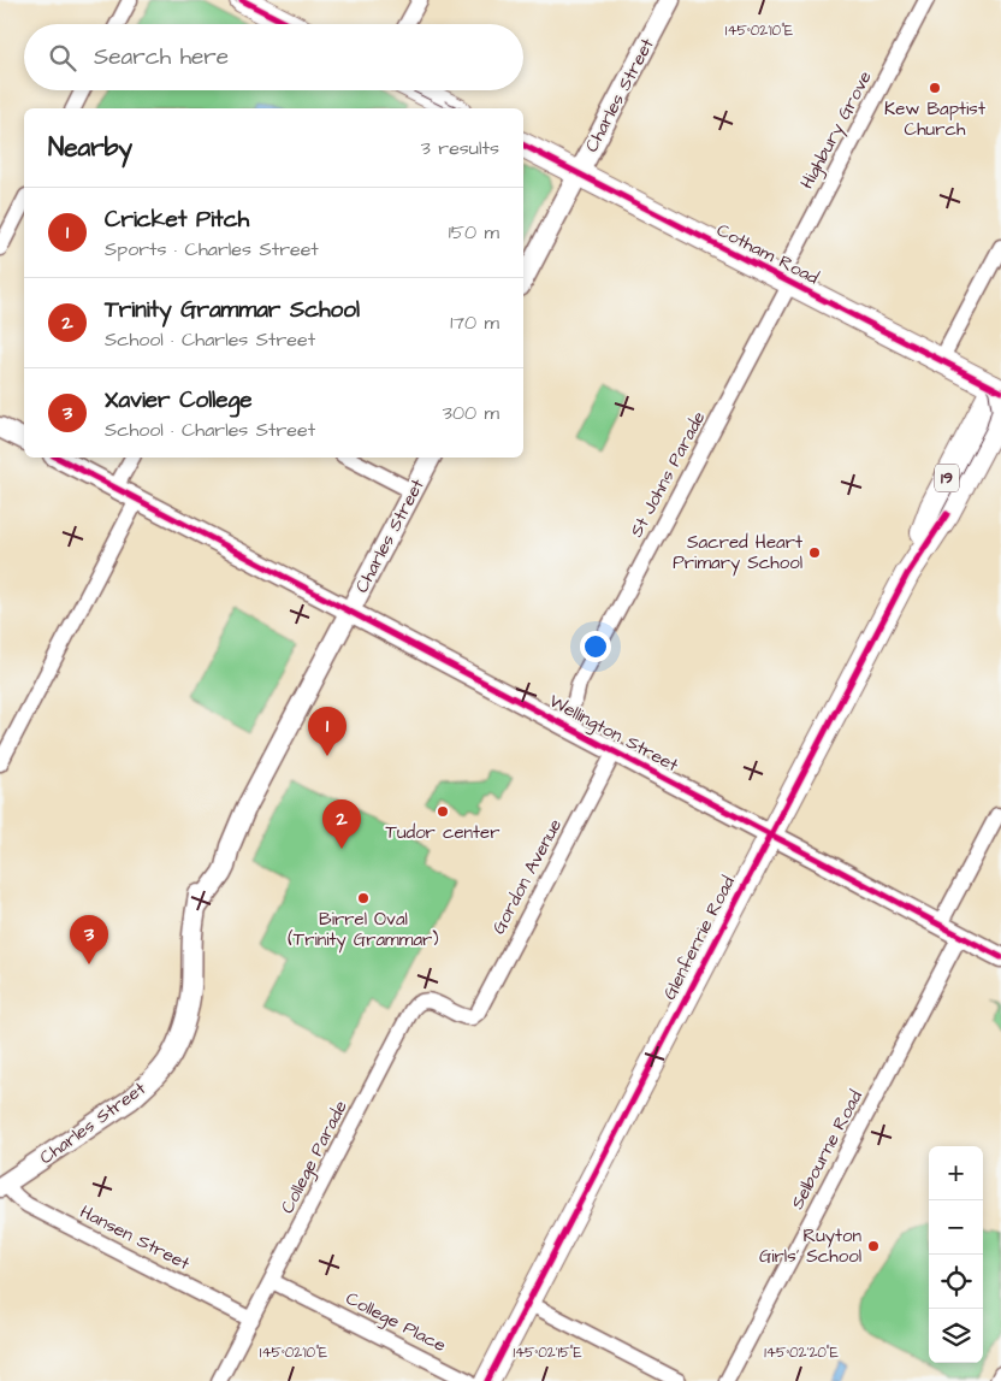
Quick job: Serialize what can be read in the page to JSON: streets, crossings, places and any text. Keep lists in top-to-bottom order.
{
  "streets": {
    "main road": ["Cotham Road", "19", "Glenferrie Road"],
    "street": [
      "Charles Street",
      "Highbury Grove",
      "St Johns Parade",
      "Wellington Street",
      "Gordon Avenue",
      "Selbourne Road",
      "College Parade",
      "Hansen Street",
      "College Place"
    ]
  },
  "crossings": [
    ["Charles Street", "Cotham Road"],
    ["Charles Street", "Wellington Street"],
    ["Charles Street", "Hansen Street"],
    ["Highbury Grove", "Cotham Road"],
    ["Highbury Grove", "St Johns Parade"],
    ["Cotham Road", "St Johns Parade"],
    ["Cotham Road", "Glenferrie Road"],
    ["St Johns Parade", "Wellington Street"],
    ["Wellington Street", "Gordon Avenue"],
    ["Wellington Street", "Glenferrie Road"],
    ["Wellington Street", "Selbourne Road"],
    ["Gordon Avenue", "College Parade"],
    ["College Parade", "Hansen Street"],
    ["College Parade", "College Place"]
  ],
  "places": [
    "Kew Baptist Church",
    "Sacred Heart Primary School",
    "Tudor center",
    "Birrel Oval (Trinity Grammar)",
    "Ruyton Girls' School"
  ],
  "page": {
    "search": "Search here",
    "heading": ["Nearby", "3 results"],
    "list": [
      {
        "mark": "1",
        "name": "Cricket Pitch",
        "note": "Sports · Charles Street",
        "value": "150 m"
      },
      {
        "mark": "2",
        "name": "Trinity Grammar School",
        "note": "School · Charles Street",
        "value": "170 m"
      },
      {
        "mark": "3",
        "name": "Xavier College",
        "note": "School · Charles Street",
        "value": "300 m"
      }
    ],
    "pins": ["1", "2", "3"],
    "map_buttons": ["+", "−"]
  },
  "coordinates": ["145°02'10\"E", "145°02'15\"E", "145°02'20\"E"]
}
